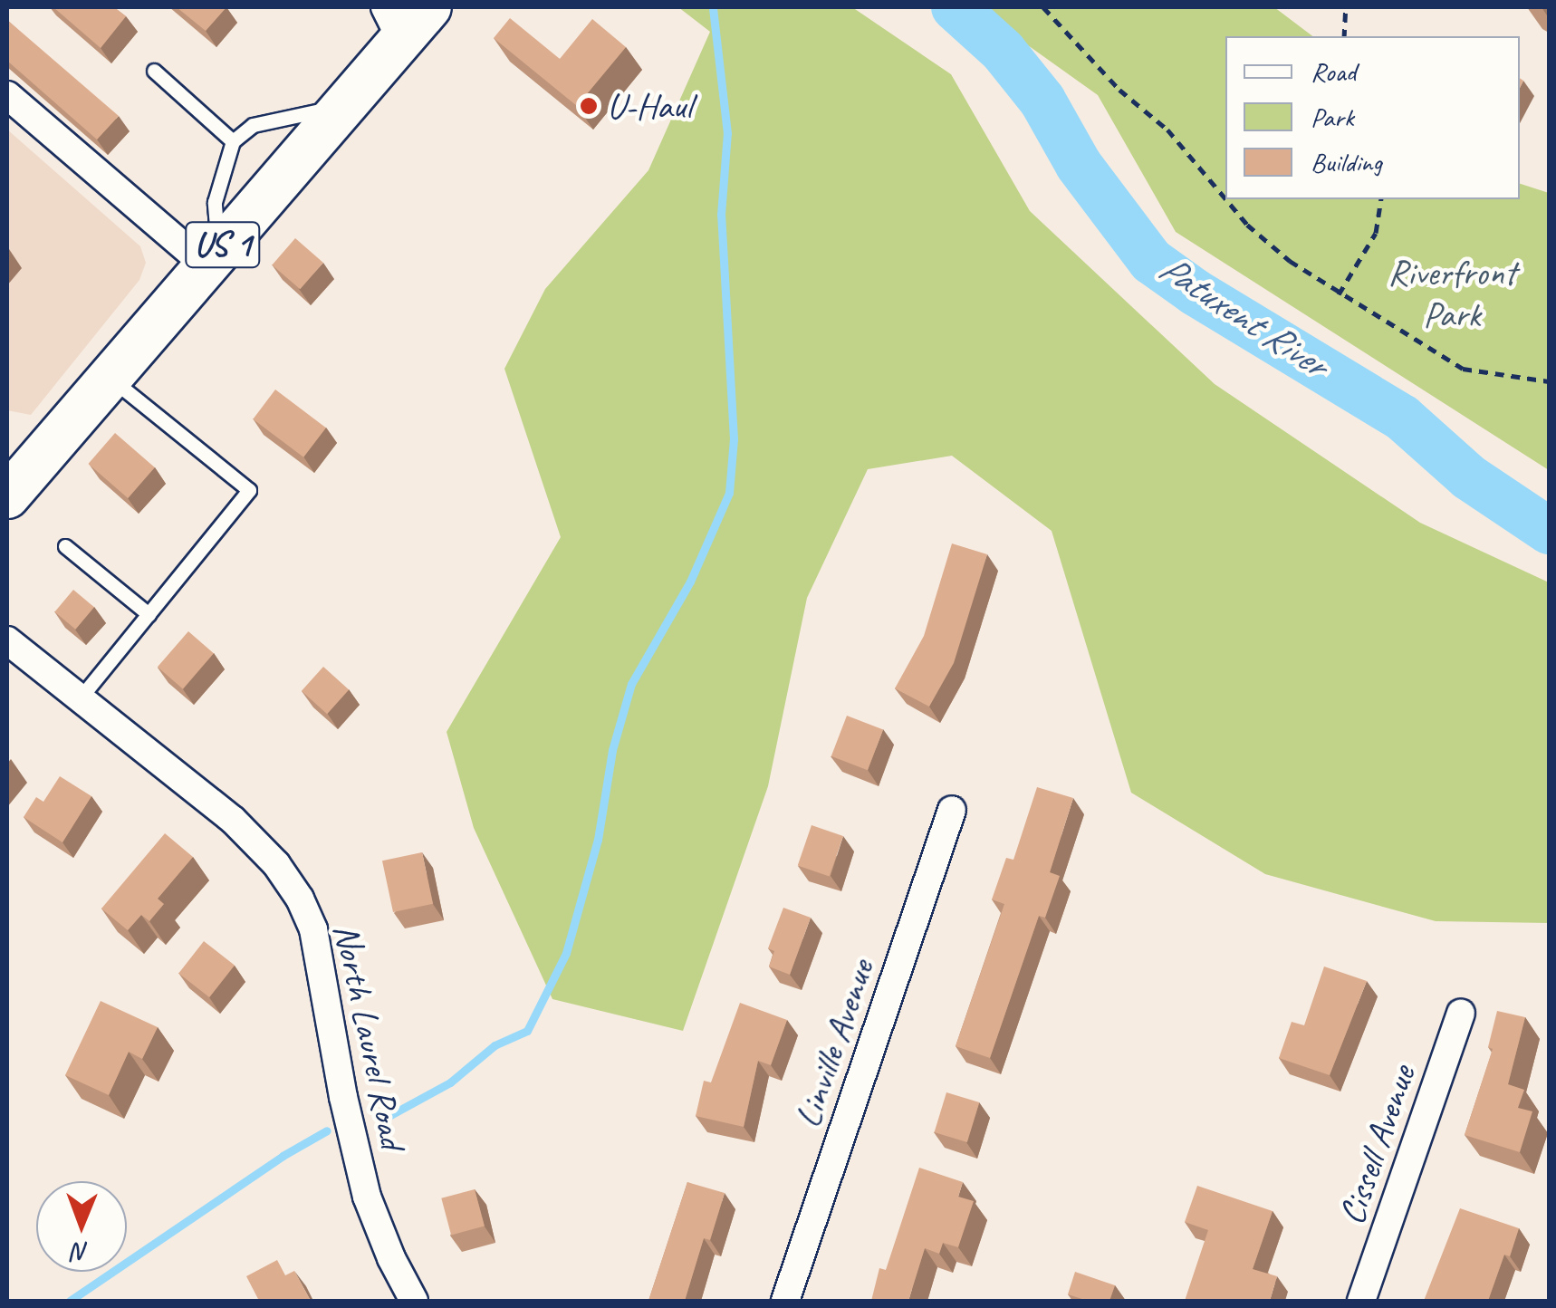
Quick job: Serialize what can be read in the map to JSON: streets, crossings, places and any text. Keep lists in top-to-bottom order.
{
  "streets": {
    "main road": ["US 1"],
    "street": ["North Laurel Road", "Linville Avenue", "Cissell Avenue"]
  },
  "water": ["Patuxent River"],
  "parks": ["Riverfront Park"],
  "places": ["U-Haul"],
  "legend": ["Road", "Park", "Building"],
  "north": "bottom"
}
